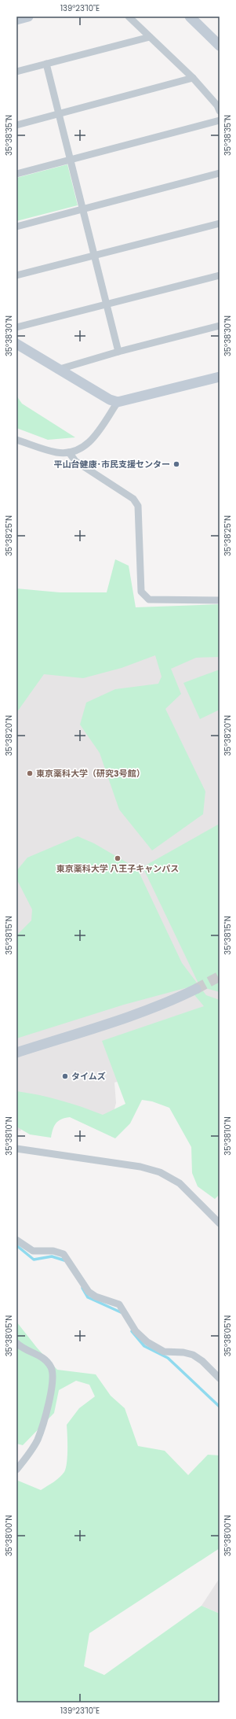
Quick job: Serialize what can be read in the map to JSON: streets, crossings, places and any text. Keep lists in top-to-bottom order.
{
  "places": [
    "平山台健康･市民支援センター",
    "東京薬科大学（研究3号館）",
    "東京薬科大学 八王子キャンパス",
    "タイムズ"
  ],
  "coordinates": [
    "139°23'10\"E",
    "35°38'35\"N",
    "35°38'30\"N",
    "35°38'25\"N",
    "35°38'20\"N",
    "35°38'15\"N",
    "35°38'10\"N",
    "35°38'05\"N",
    "35°38'00\"N"
  ]
}
